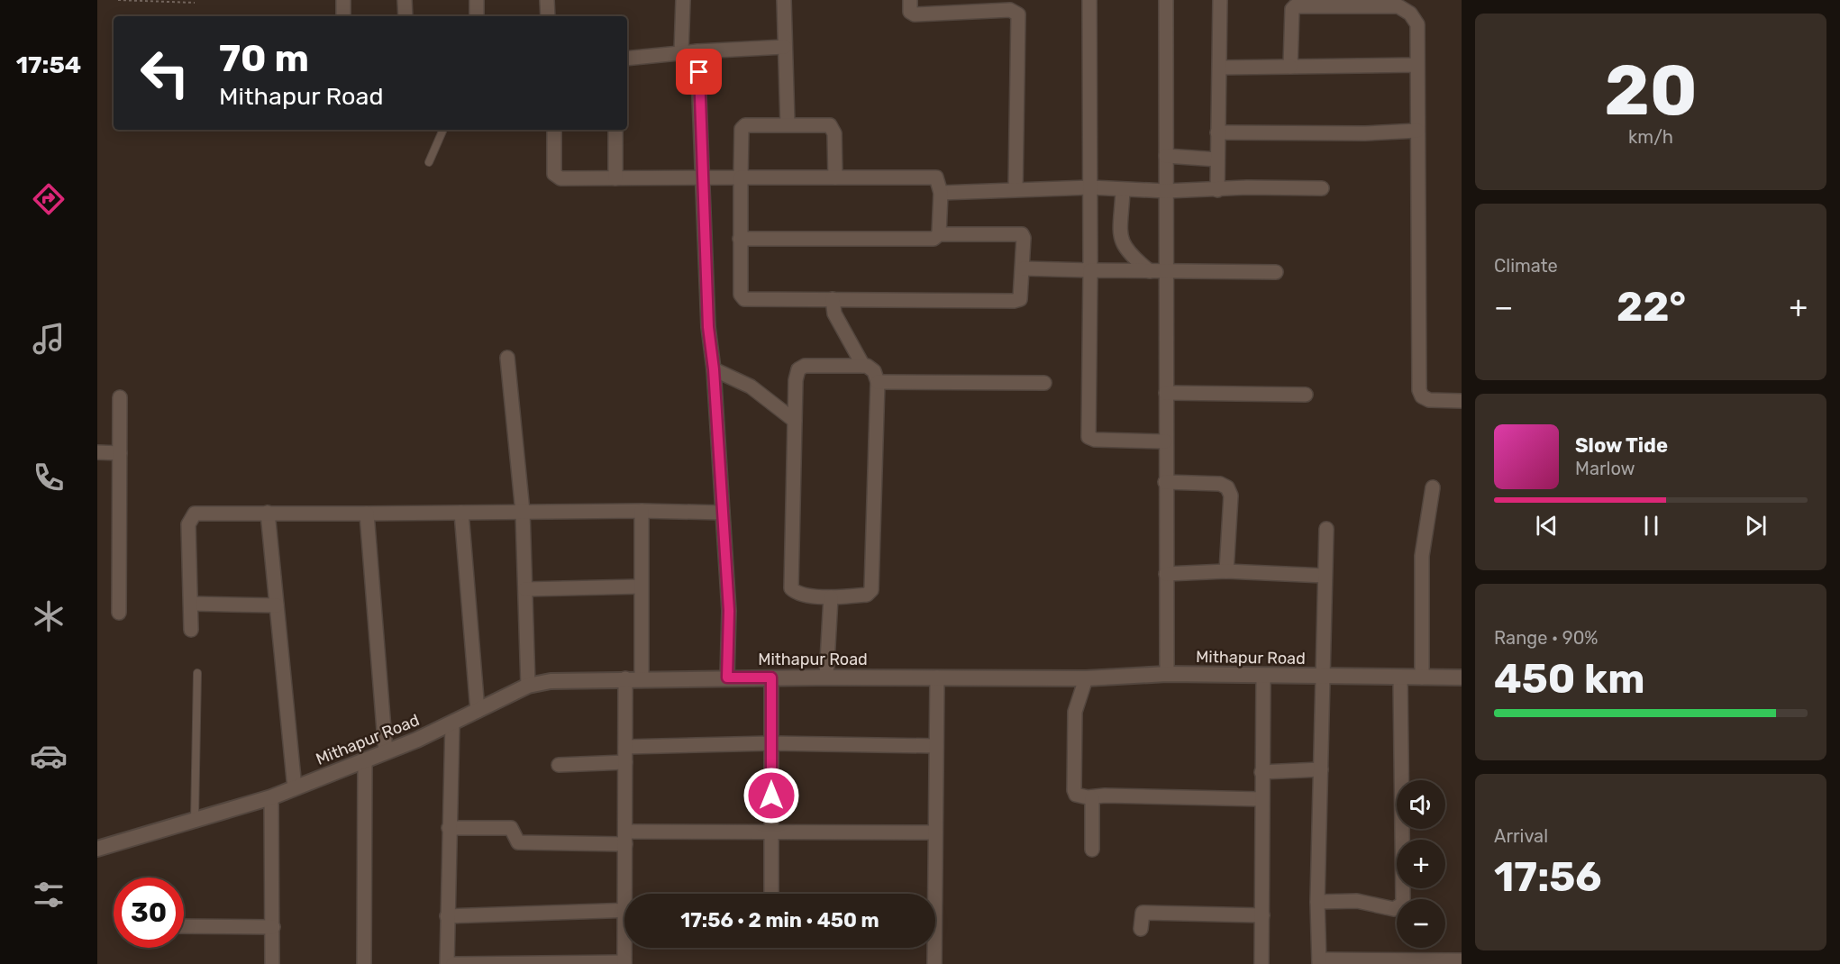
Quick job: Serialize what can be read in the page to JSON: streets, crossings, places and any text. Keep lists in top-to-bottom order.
{
  "streets": {
    "street": ["Mithapur Road"]
  },
  "page": {
    "tabs": "17:54",
    "tile": [
      ["20", "km/h"],
      "Climate",
      ["Range · 90%", "450 km"],
      ["Arrival", "17:56"]
    ],
    "turn": ["70 m", "Mithapur Road"],
    "heat": ["−", "22°", "+"],
    "song": ["Slow Tide", "Marlow"],
    "map_buttons": ["+", "−"],
    "limit": "30",
    "trip": "17:56 · 2 min · 450 m"
  }
}
